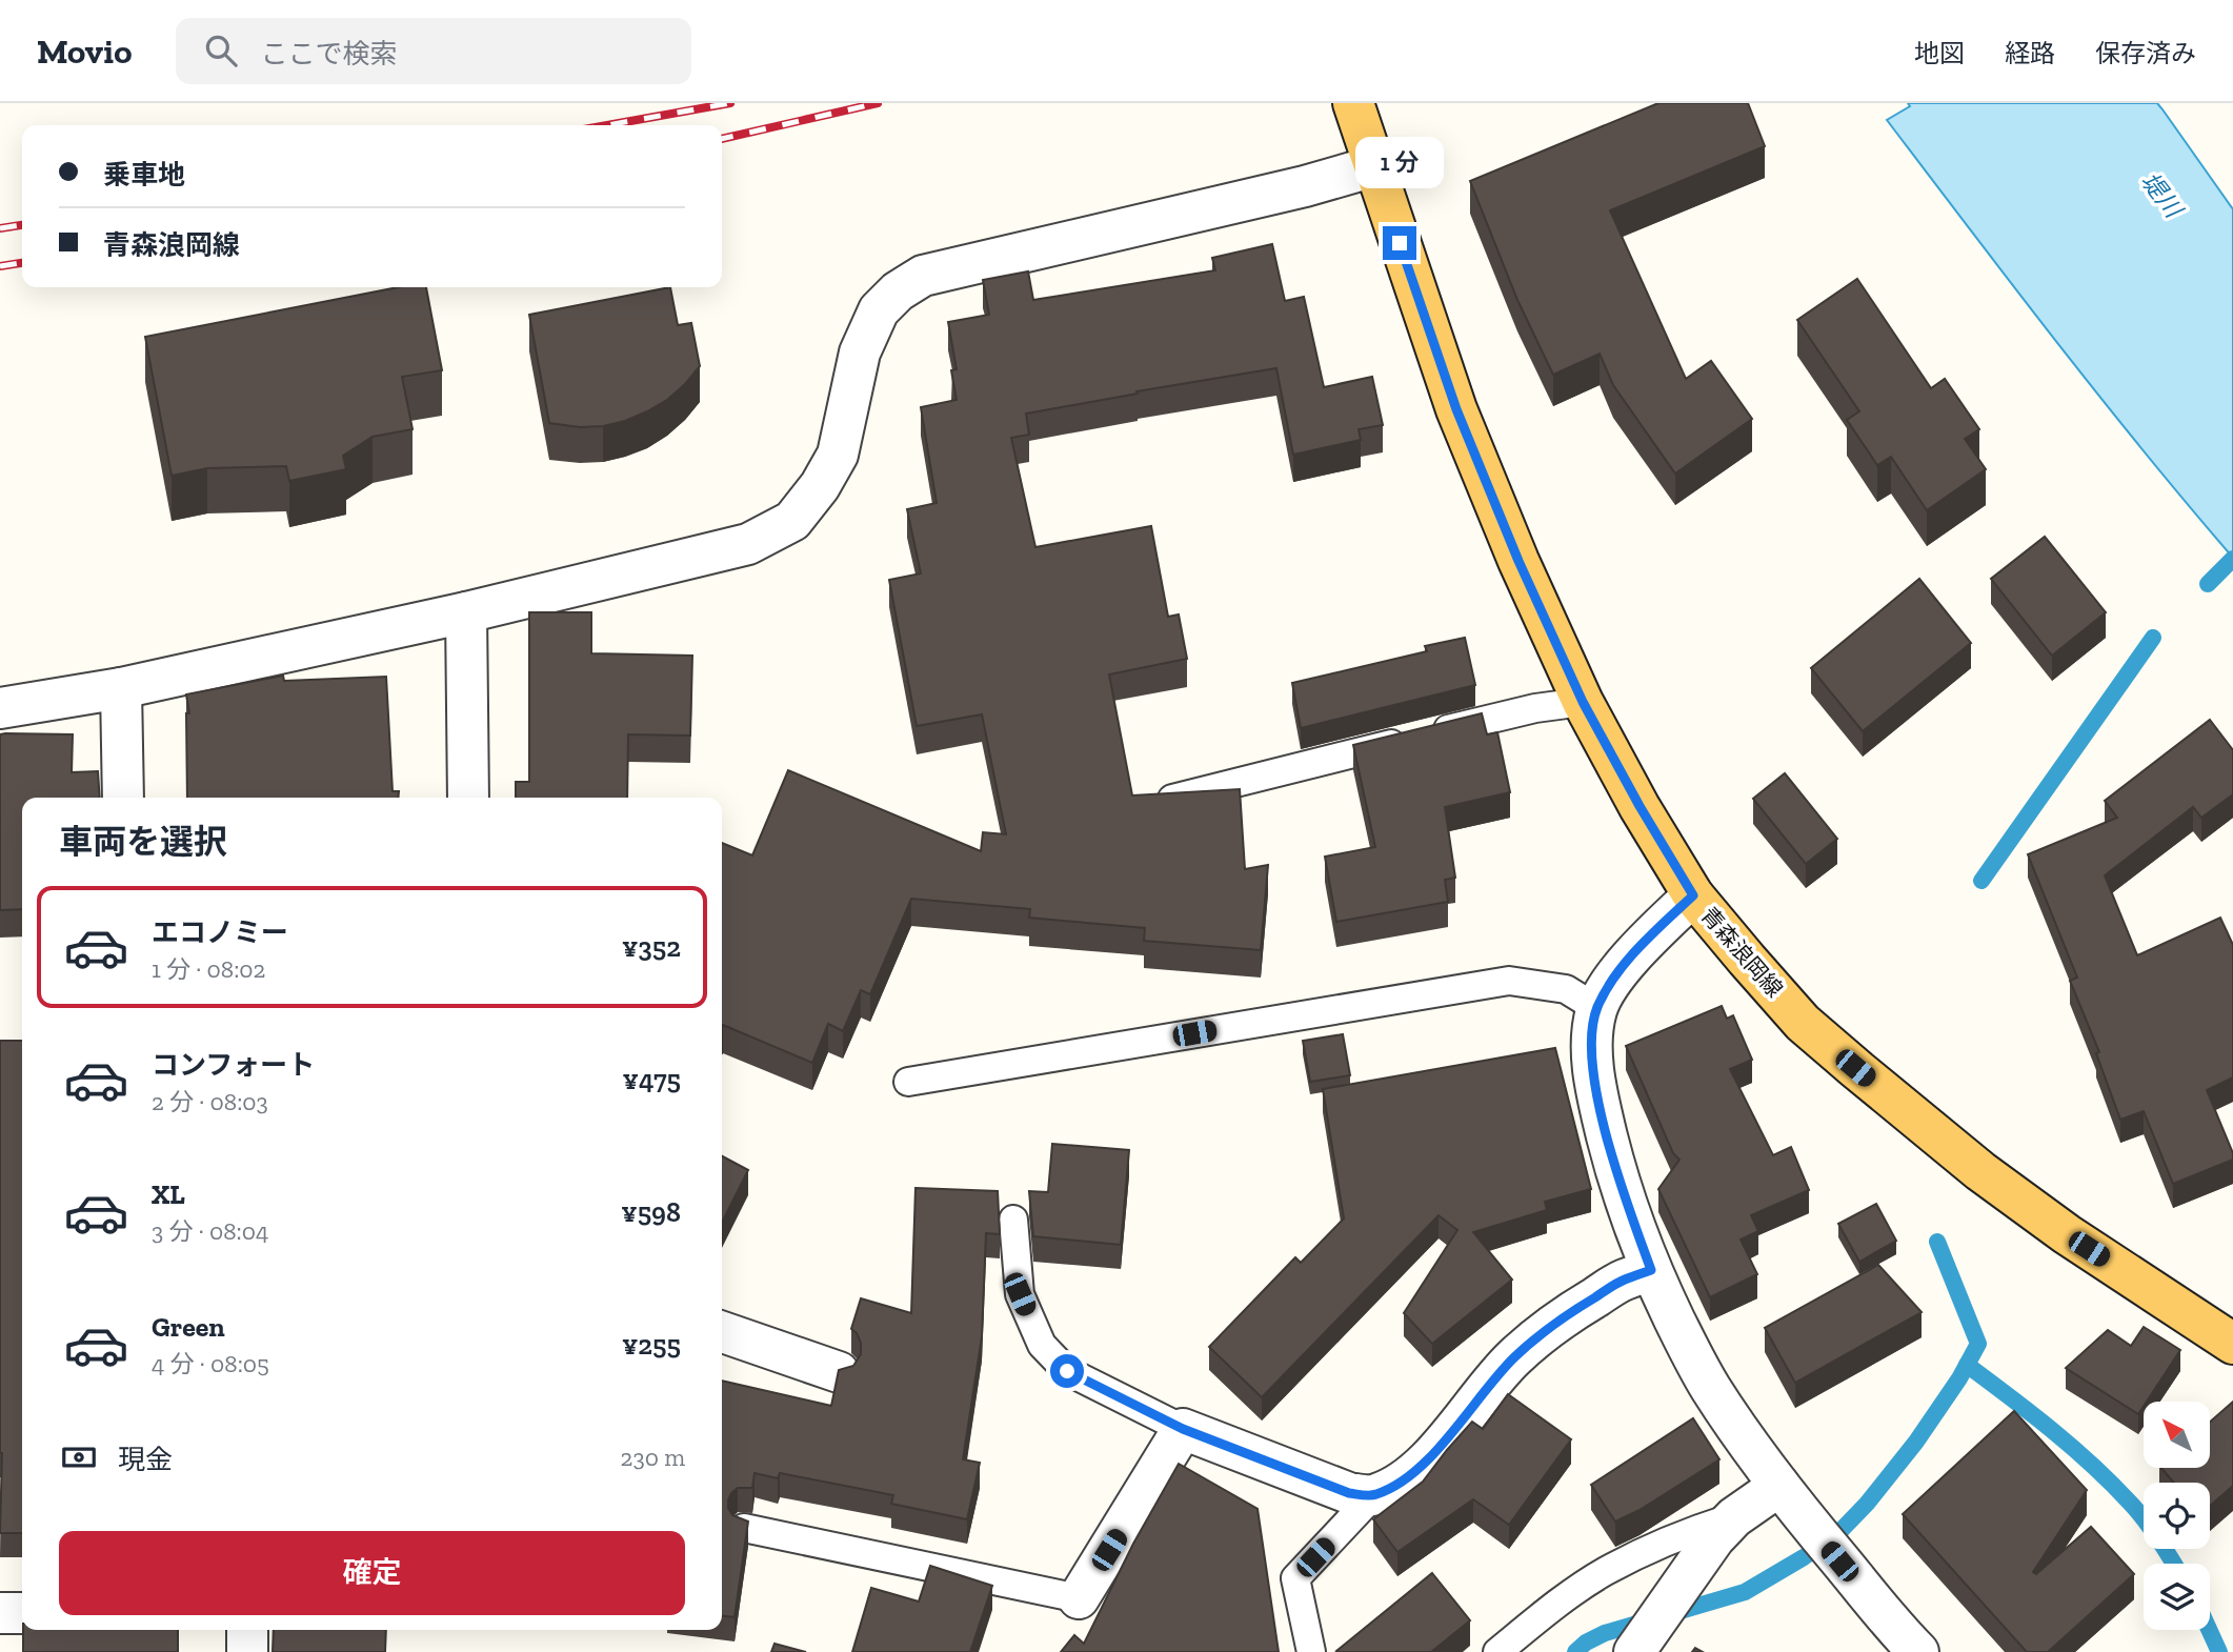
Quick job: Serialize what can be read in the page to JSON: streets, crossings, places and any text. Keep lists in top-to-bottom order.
{
  "streets": {
    "main road": ["青森浪岡線"]
  },
  "water": ["堤川"],
  "north": "top left",
  "page": {
    "header": "Movio",
    "search": "ここで検索",
    "nav": ["地図", "経路", "保存済み"],
    "banner": ["乗車地", "青森浪岡線"],
    "bubble": "1 分",
    "heading": "車両を選択",
    "list": [
      {
        "name": "エコノミー",
        "note": "1 分 · 08:02",
        "value": "¥352"
      },
      {
        "name": "コンフォート",
        "note": "2 分 · 08:03",
        "value": "¥475"
      },
      {
        "name": "XL",
        "note": "3 分 · 08:04",
        "value": "¥598"
      },
      {
        "name": "Green",
        "note": "4 分 · 08:05",
        "value": "¥255"
      }
    ],
    "pay": ["現金", "230 m"],
    "buttons": "確定"
  }
}
